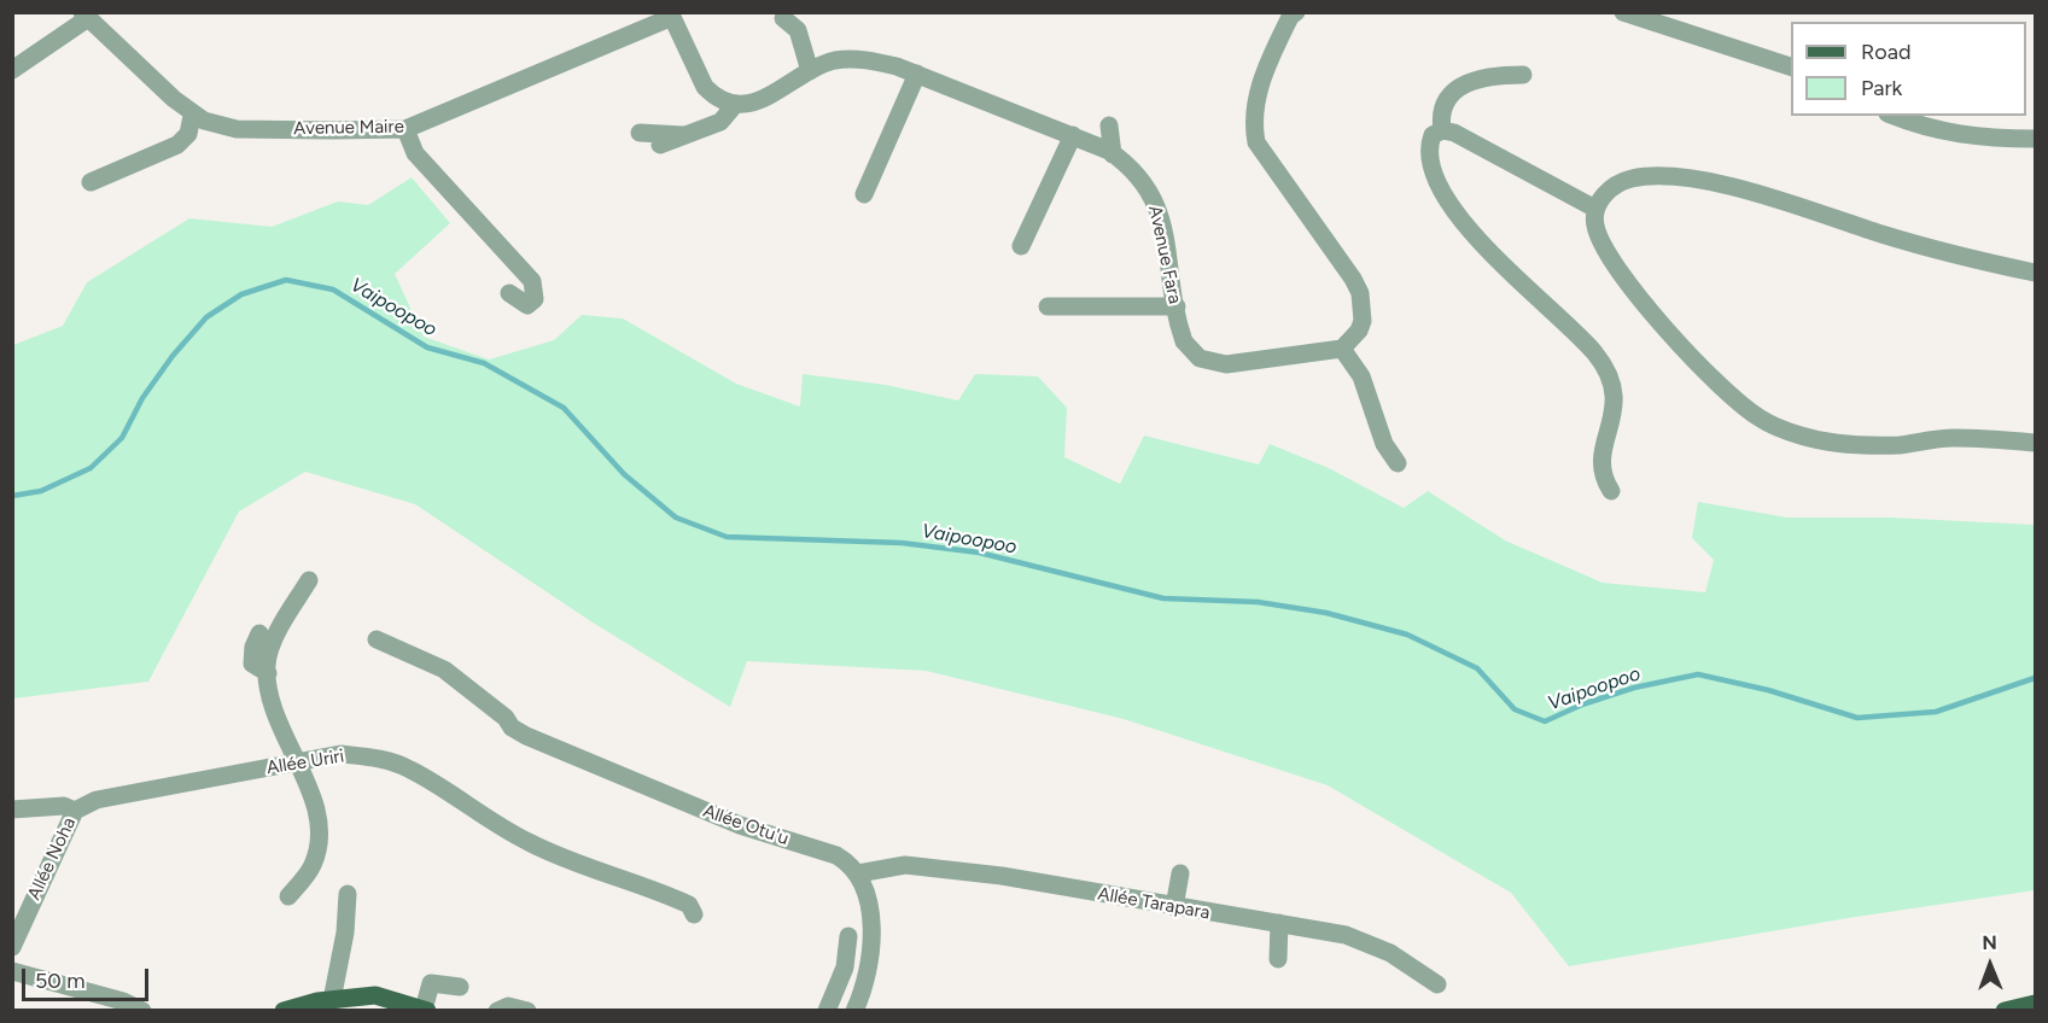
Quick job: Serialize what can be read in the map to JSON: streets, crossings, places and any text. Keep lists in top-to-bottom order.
{
  "streets": {
    "street": [
      "Avenue Maire",
      "Avenue Fara",
      "Allée Uriri",
      "Allée Otu'u",
      "Allée Noha",
      "Allée Tarapara"
    ]
  },
  "crossings": [
    ["Allée Uriri", "Allée Noha"],
    ["Allée Otu'u", "Allée Tarapara"]
  ],
  "water": ["Vaipoopoo"],
  "legend": ["Road", "Park"],
  "scale_bar": "50 m",
  "north": "top"
}
